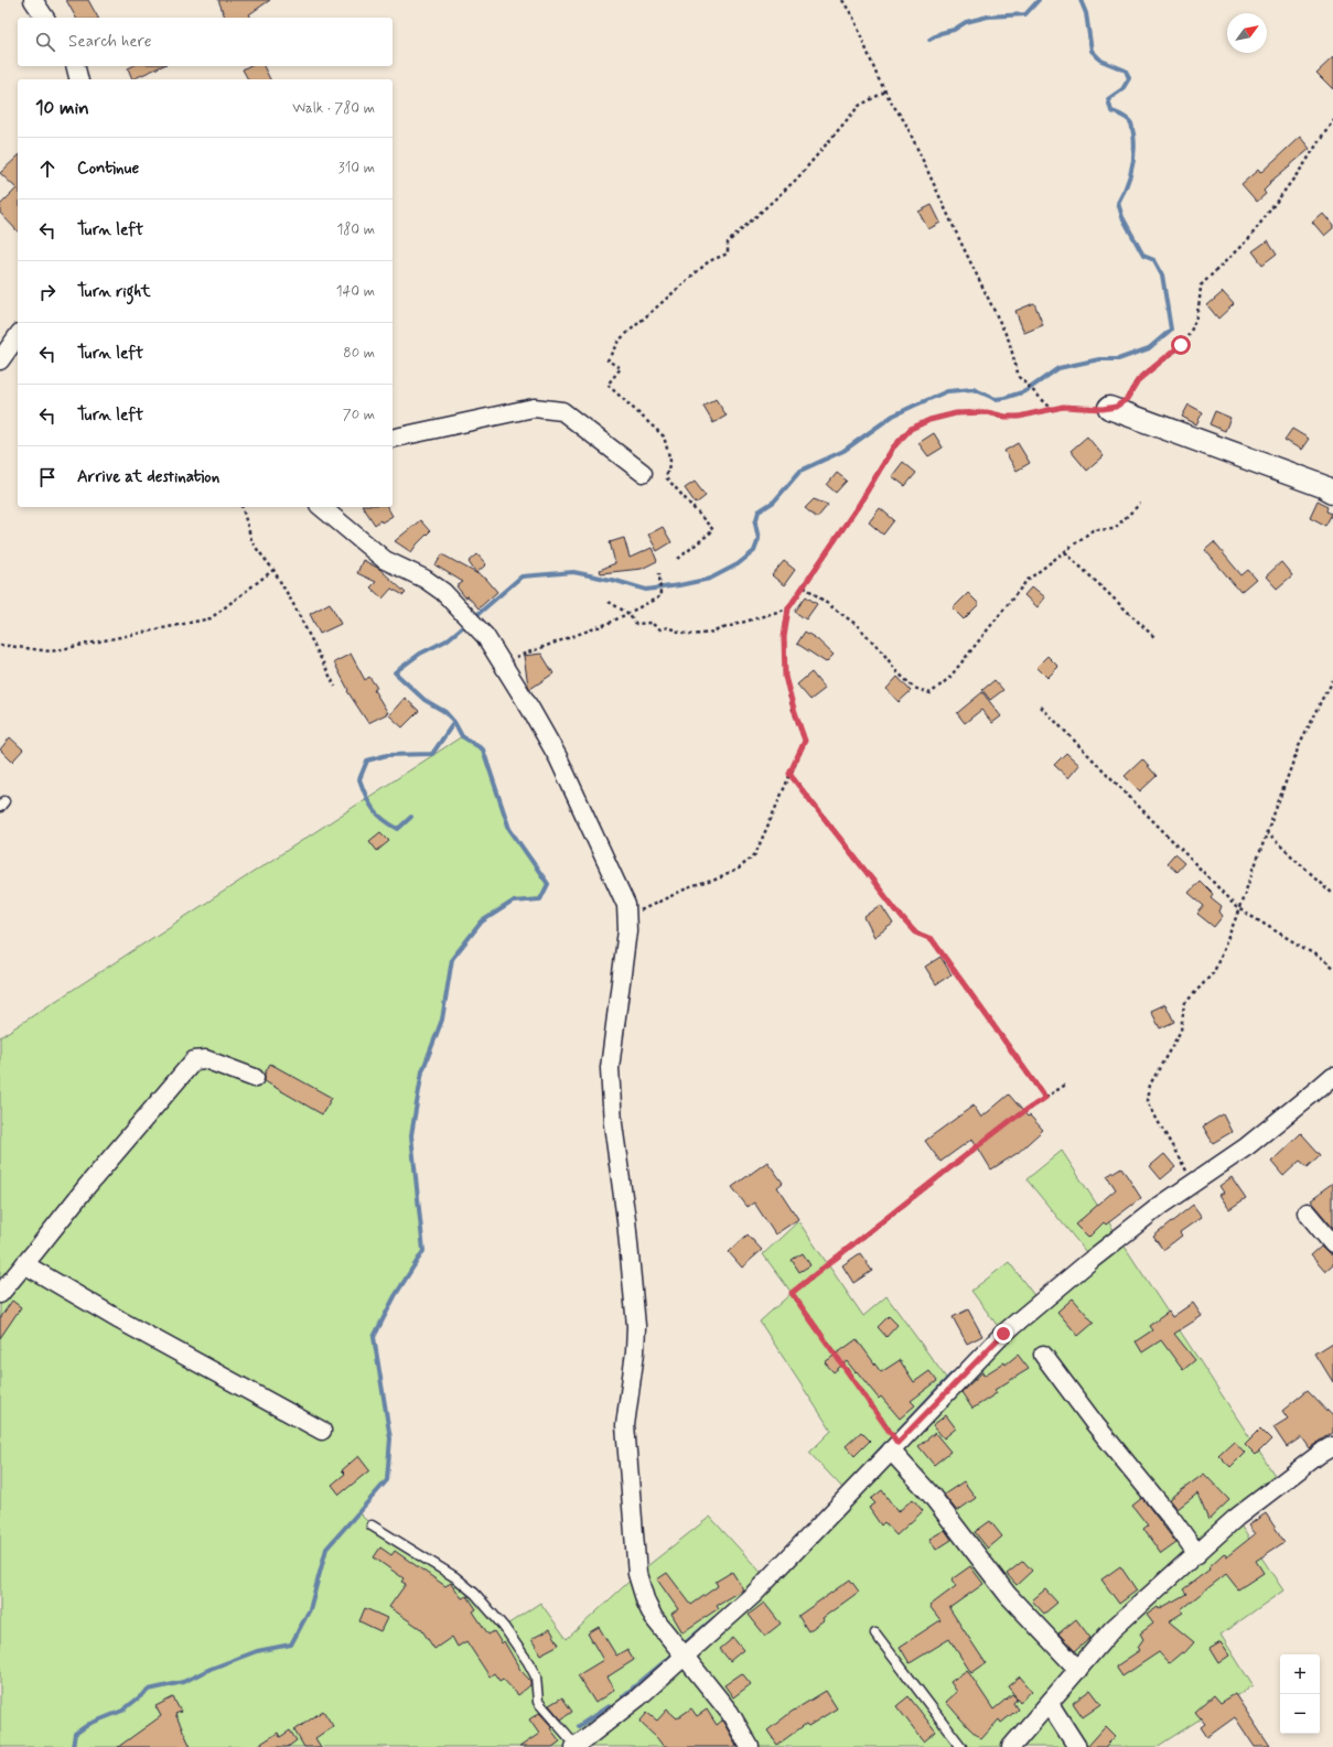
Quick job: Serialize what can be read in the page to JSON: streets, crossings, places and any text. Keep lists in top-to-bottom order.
{
  "north": "top right",
  "page": {
    "search": "Search here",
    "heading": ["10 min", "Walk · 780 m"],
    "list": [
      ["Continue", "310 m"],
      ["Turn left", "180 m"],
      ["Turn right", "140 m"],
      ["Turn left", "80 m"],
      ["Turn left", "70 m"],
      "Arrive at destination"
    ],
    "map_buttons": ["+", "−"]
  }
}
